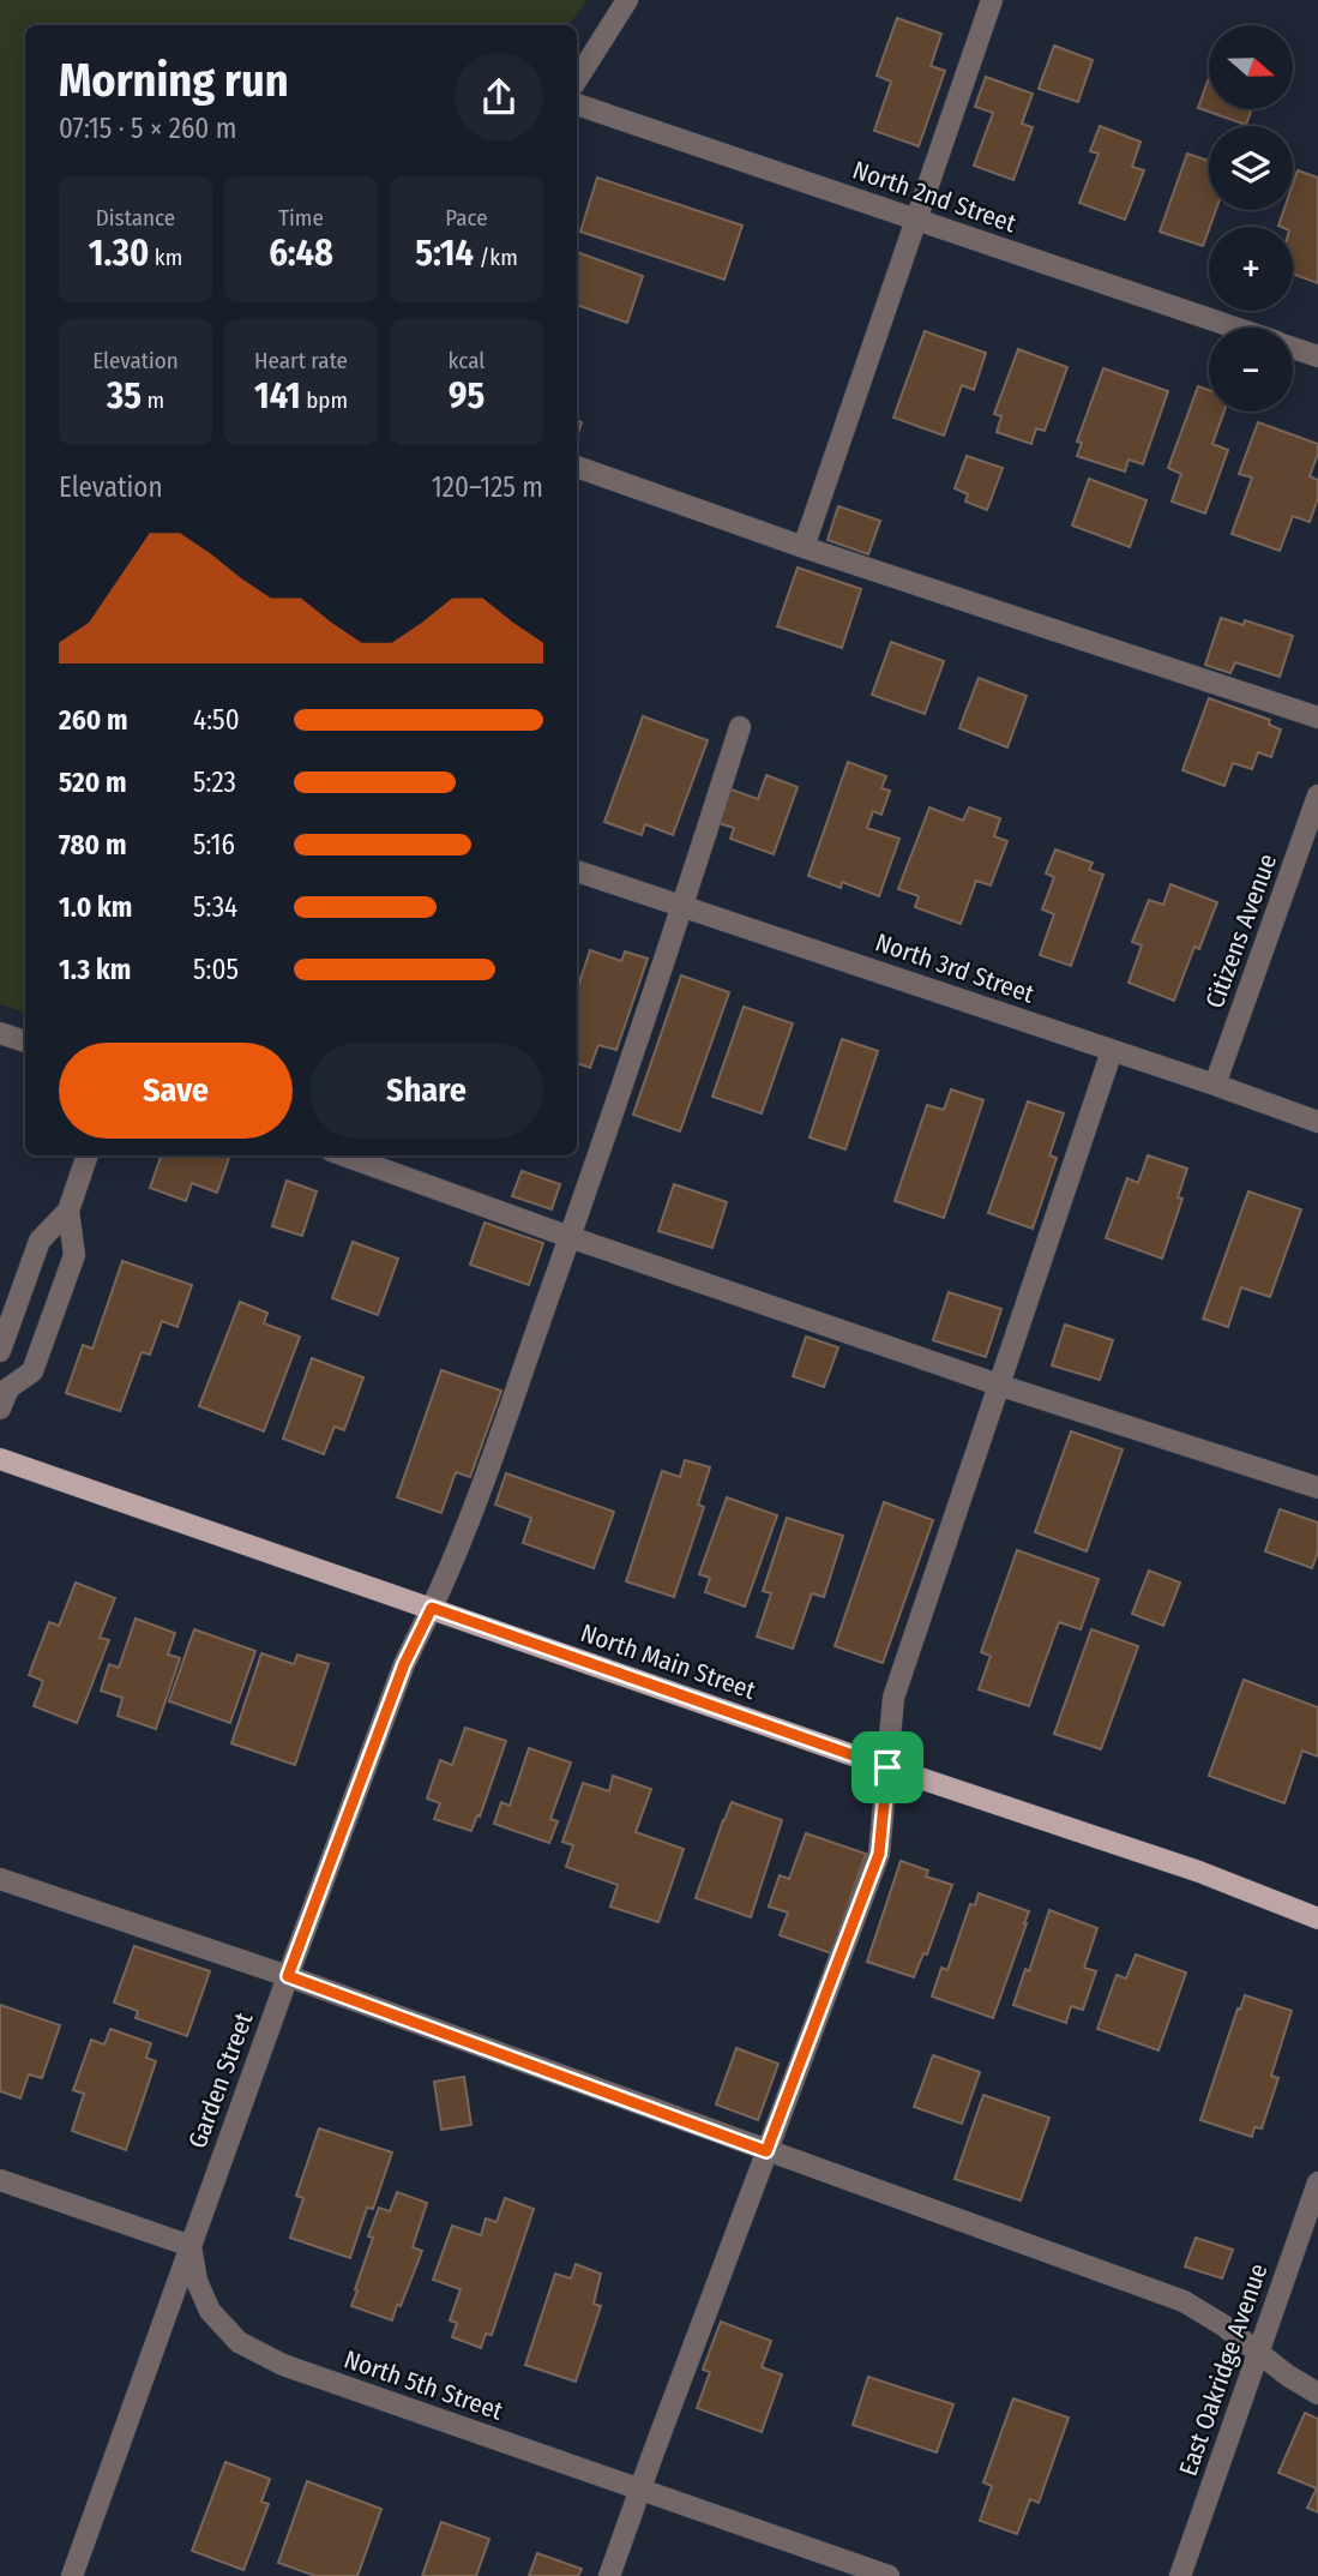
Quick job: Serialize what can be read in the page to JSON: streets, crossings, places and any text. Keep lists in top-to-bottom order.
{
  "streets": {
    "main road": ["North Main Street"],
    "street": [
      "North 2nd Street",
      "Citizens Avenue",
      "North 3rd Street",
      "Garden Street",
      "East Oakridge Avenue",
      "North 5th Street"
    ]
  },
  "crossings": [
    ["Citizens Avenue", "North 3rd Street"],
    ["North 3rd Street", "Garden Street"],
    ["North Main Street", "Garden Street"],
    ["Garden Street", "North 5th Street"]
  ],
  "north": "right",
  "page": {
    "map_buttons": ["+", "−"],
    "heading": ["Morning run", "07:15 · 5 × 260 m"],
    "stats": [
      ["Distance", "1.30 km"],
      ["Time", "6:48"],
      ["Pace", "5:14 /km"],
      ["Elevation", "35 m"],
      ["Heart rate", "141 bpm"],
      ["kcal", "95"]
    ],
    "chart": ["Elevation", "120–125 m"],
    "list": [
      {
        "name": "260 m",
        "note": "4:50"
      },
      {
        "name": "520 m",
        "note": "5:23"
      },
      {
        "name": "780 m",
        "note": "5:16"
      },
      {
        "name": "1.0 km",
        "note": "5:34"
      },
      {
        "name": "1.3 km",
        "note": "5:05"
      }
    ],
    "buttons": ["Save", "Share"]
  }
}
